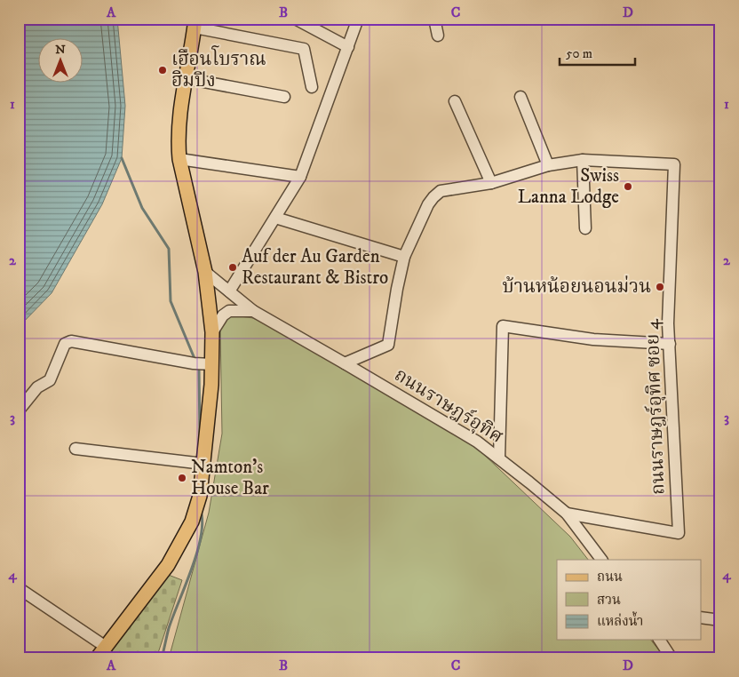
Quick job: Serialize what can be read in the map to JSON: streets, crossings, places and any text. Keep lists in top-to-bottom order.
{
  "streets": {
    "street": ["ถนนราษฎร์อุทิศ", "ถนนราษฎร์อุทิศ ซอย 4"]
  },
  "crossings": [
    ["ถนนราษฎร์อุทิศ", "ถนนราษฎร์อุทิศ ซอย 4"]
  ],
  "places": [
    "เฮือนโบราณ ฮิมปิง",
    "Swiss Lanna Lodge",
    "Auf der Au Garden Restaurant & Bistro",
    "บ้านหน้อยนอนม่วน",
    "Namton's House Bar"
  ],
  "legend": ["ถนน", "สวน", "แหล่งน้ำ"],
  "scale_bar": "50 m",
  "north": "top",
  "grid": {
    "columns": [
      "A",
      "B",
      "C",
      "D"
    ],
    "rows": [
      "1",
      "2",
      "3",
      "4"
    ]
  }
}
